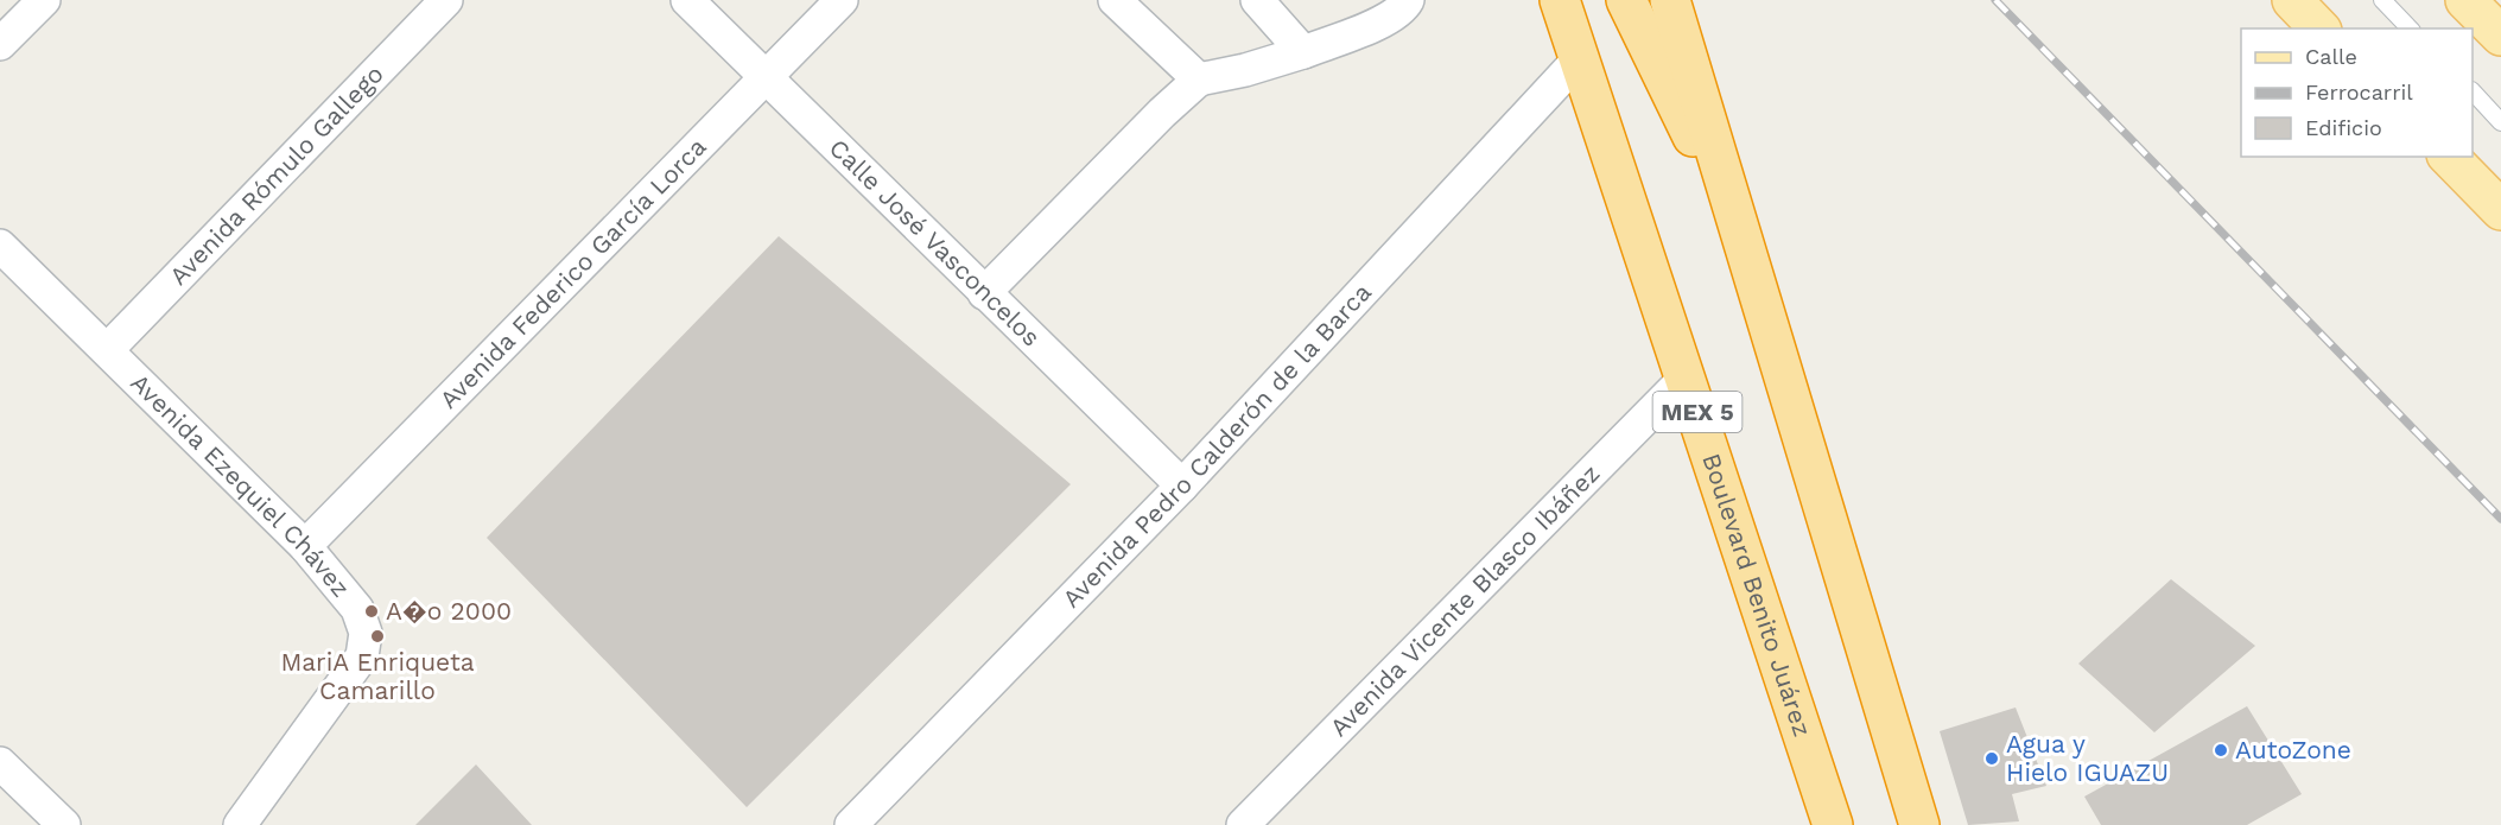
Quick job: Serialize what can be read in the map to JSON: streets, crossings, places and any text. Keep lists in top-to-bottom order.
{
  "streets": {
    "highway": ["MEX 5", "Boulevard Benito Juárez"],
    "street": [
      "Avenida Rómulo Gallego",
      "Calle José Vasconcelos",
      "Avenida Federico García Lorca",
      "Avenida Pedro Calderón de la Barca",
      "Avenida Ezequiel Chávez",
      "Avenida Vicente Blasco Ibáñez"
    ]
  },
  "crossings": [
    ["Avenida Rómulo Gallego", "Avenida Ezequiel Chávez"],
    ["Calle José Vasconcelos", "Avenida Federico García Lorca"],
    ["Calle José Vasconcelos", "Avenida Pedro Calderón de la Barca"],
    ["Avenida Federico García Lorca", "Avenida Ezequiel Chávez"],
    ["Avenida Pedro Calderón de la Barca", "Boulevard Benito Juárez"],
    ["Boulevard Benito Juárez", "Avenida Vicente Blasco Ibáñez"]
  ],
  "places": [
    "A�o 2000",
    "MariA Enriqueta Camarillo",
    "AutoZone",
    "Agua y Hielo IGUAZU"
  ],
  "legend": ["Calle", "Ferrocarril", "Edificio"]
}
